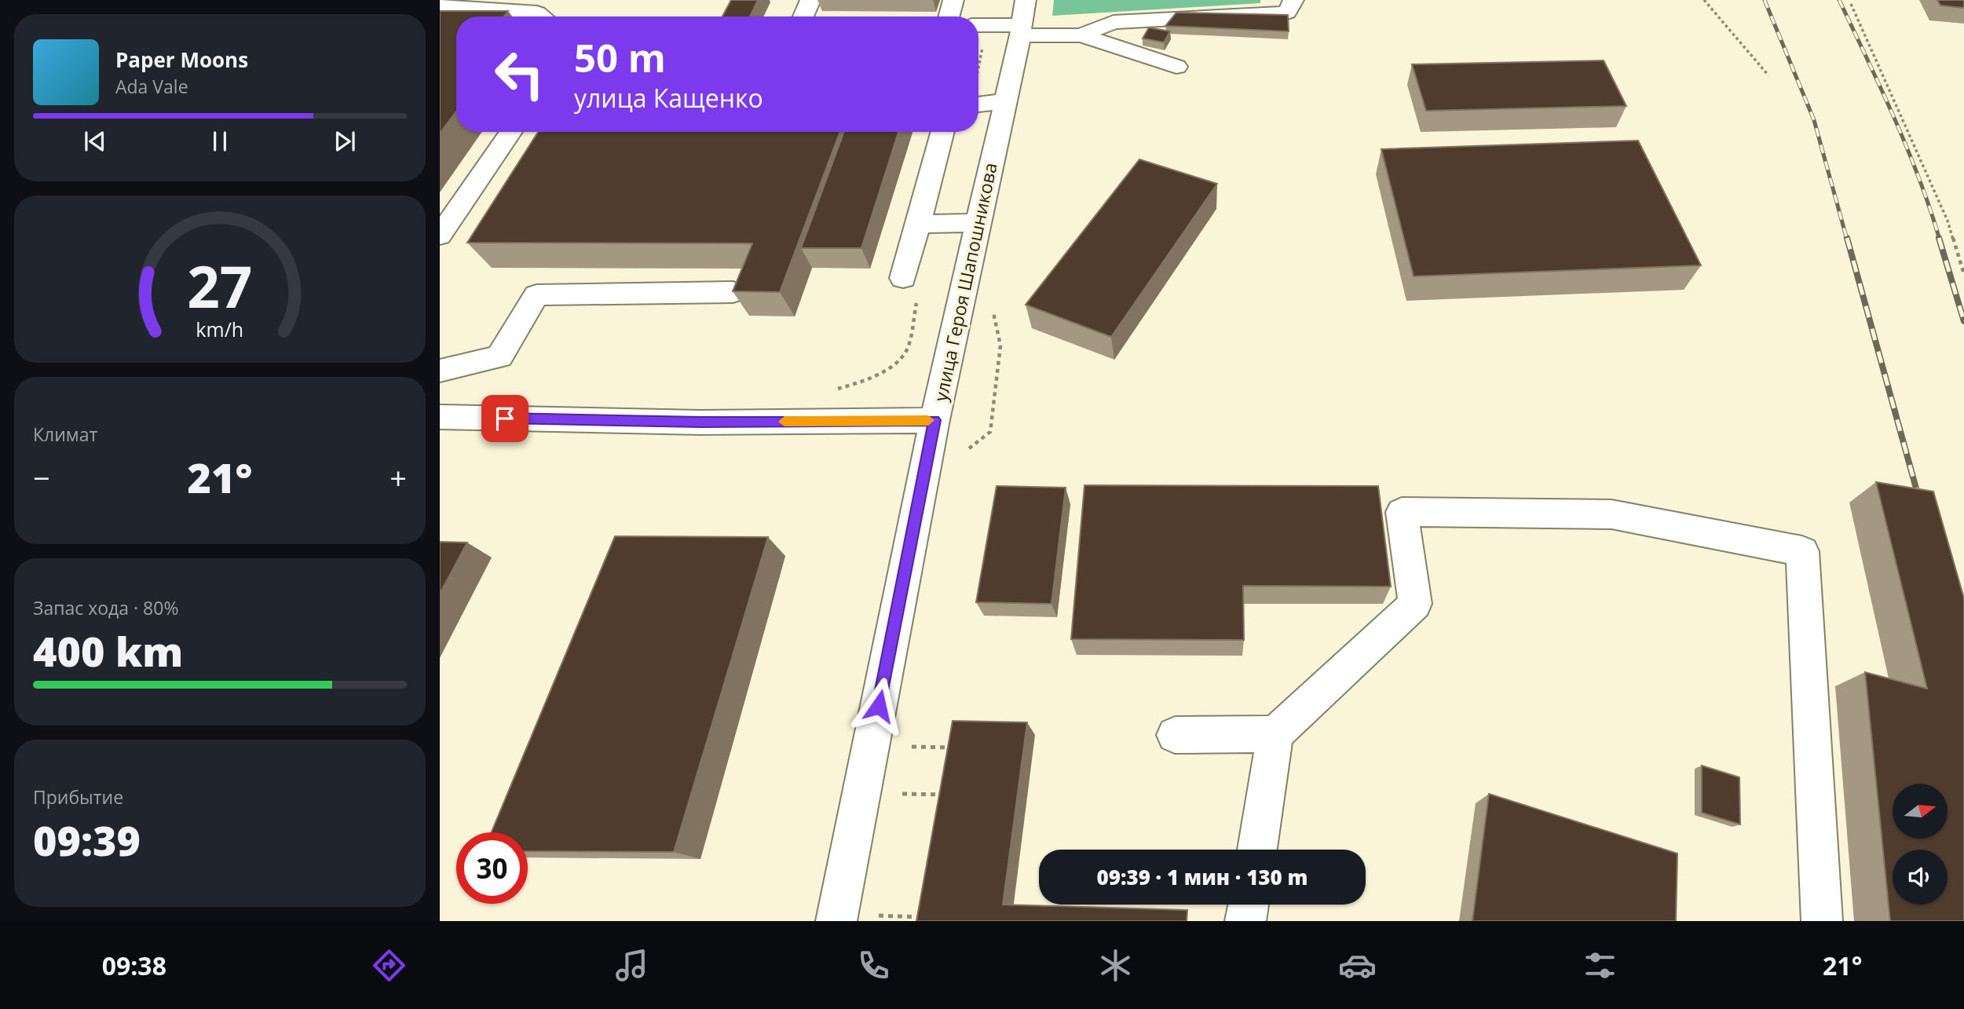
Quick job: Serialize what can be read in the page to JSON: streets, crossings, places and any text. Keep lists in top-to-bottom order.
{
  "streets": {
    "street": ["улица Героя Шапошникова"]
  },
  "north": "right",
  "page": {
    "turn": ["50 m", "улица Кащенко"],
    "song": ["Paper Moons", "Ada Vale"],
    "tile": [
      "Климат",
      ["Запас хода · 80%", "400 km"],
      ["Прибытие", "09:39"]
    ],
    "heat": ["−", "21°", "+"],
    "limit": "30",
    "trip": "09:39 · 1 мин · 130 m",
    "tabs": ["09:38", "21°"],
    "gauge": ["27", "km/h"]
  }
}
